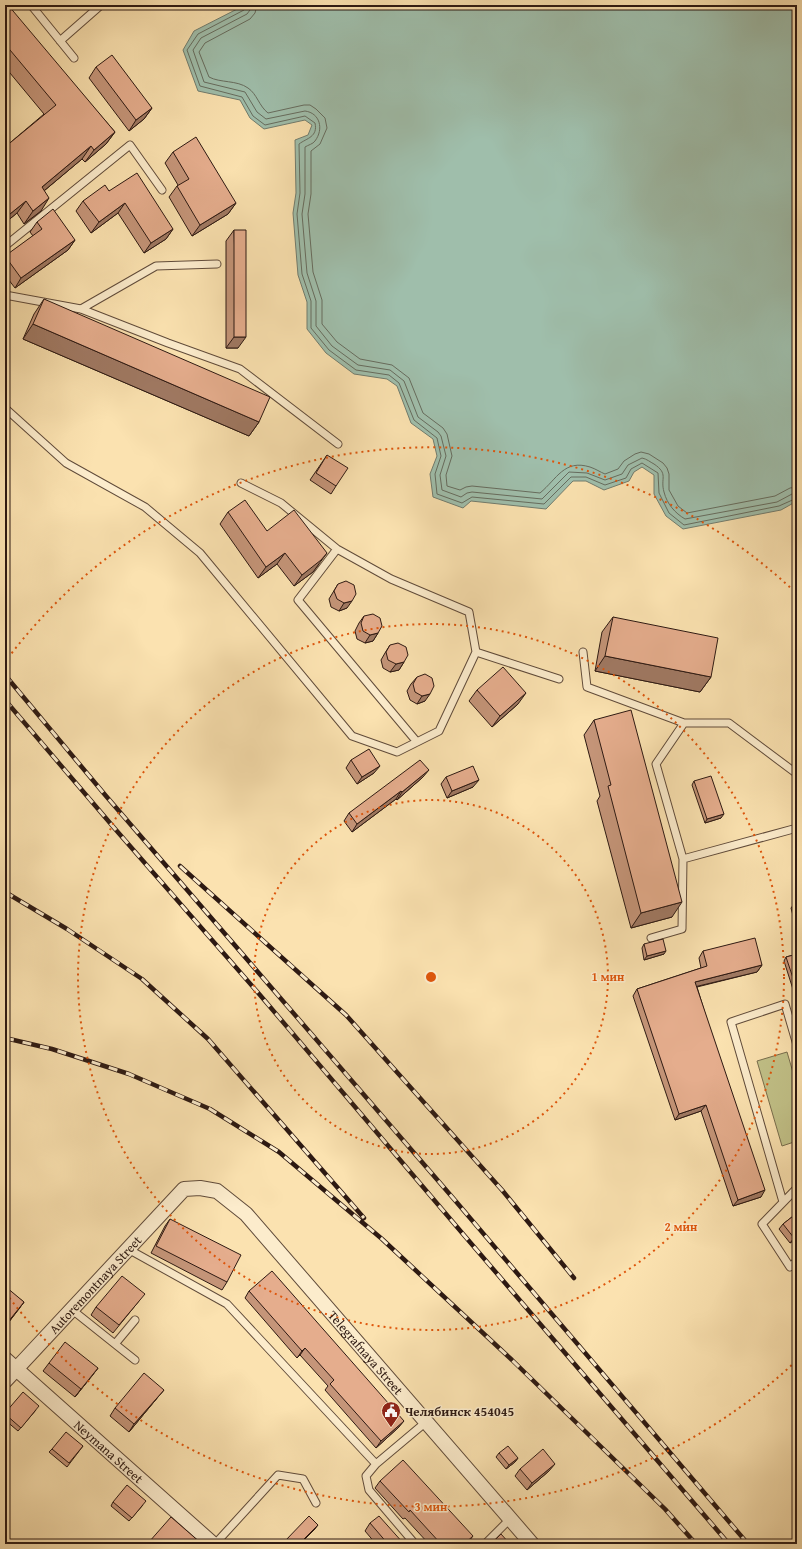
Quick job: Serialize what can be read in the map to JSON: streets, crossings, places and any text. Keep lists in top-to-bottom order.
{
  "streets": {
    "street": ["Autoremontnaya Street", "Telegrafnaya Street", "Neymana Street"]
  },
  "crossings": [
    ["Autoremontnaya Street", "Telegrafnaya Street"],
    ["Autoremontnaya Street", "Neymana Street"]
  ],
  "places": {
    "public building": ["Челябинск 454045"]
  },
  "rings": ["1 мин", "2 мин", "3 мин"]
}
